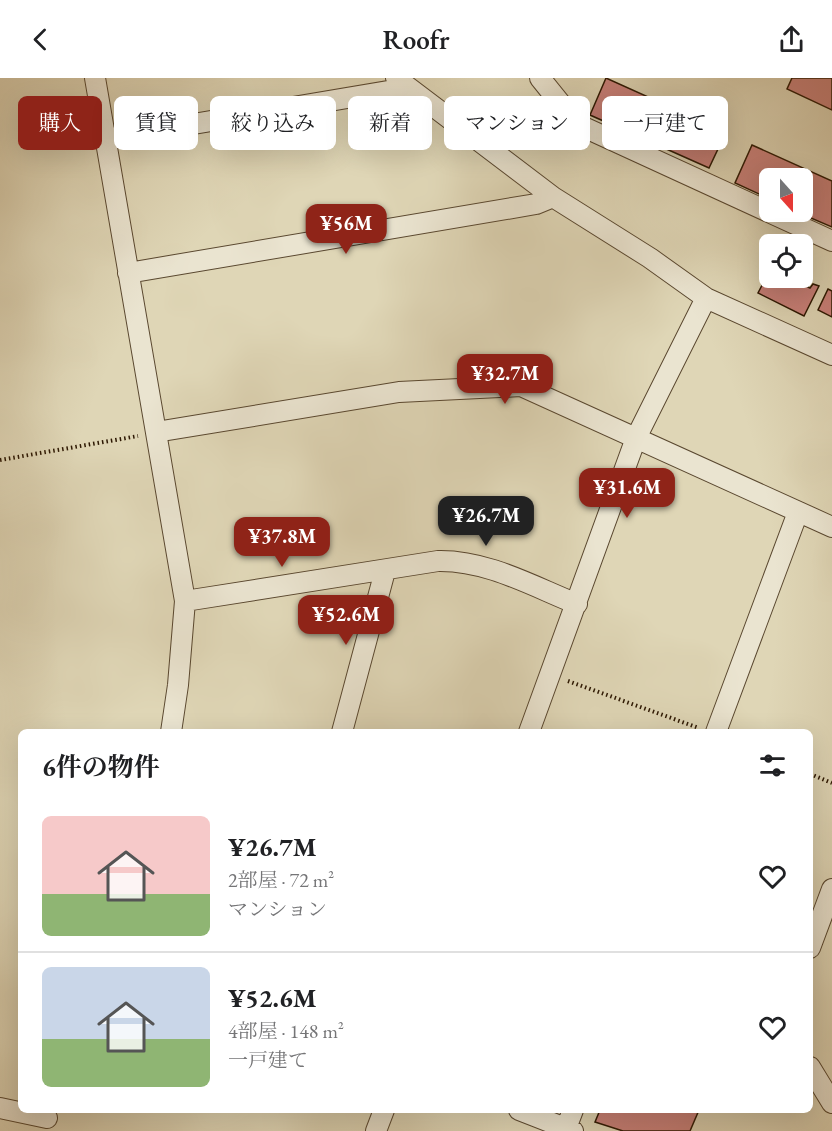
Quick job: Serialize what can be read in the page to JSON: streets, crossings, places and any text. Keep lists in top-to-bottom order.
{
  "north": "bottom",
  "page": {
    "header": "Roofr",
    "chip": [
      "購入",
      "賃貸",
      "絞り込み",
      "新着",
      "マンション",
      "一戸建て"
    ],
    "price": [
      "¥56M",
      "¥32.7M",
      "¥31.6M",
      "¥26.7M",
      "¥37.8M",
      "¥52.6M"
    ],
    "heading": "6件の物件",
    "list": [
      {
        "name": "¥26.7M",
        "note": "2部屋 · 72 m² · マンション"
      },
      {
        "name": "¥52.6M",
        "note": "4部屋 · 148 m² · 一戸建て"
      }
    ]
  }
}
